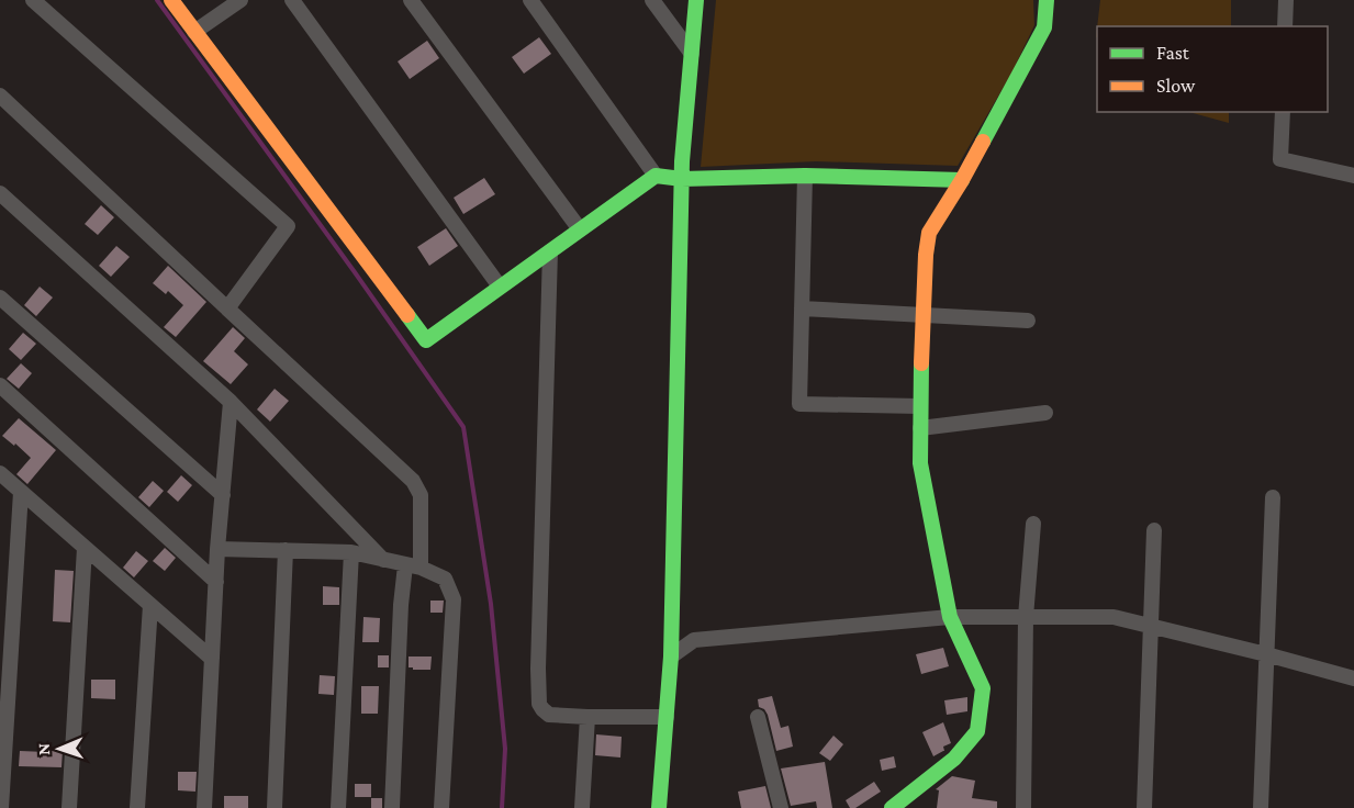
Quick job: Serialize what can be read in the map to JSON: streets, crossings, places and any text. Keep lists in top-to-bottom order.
{
  "legend": ["Fast", "Slow"],
  "north": "left"
}
